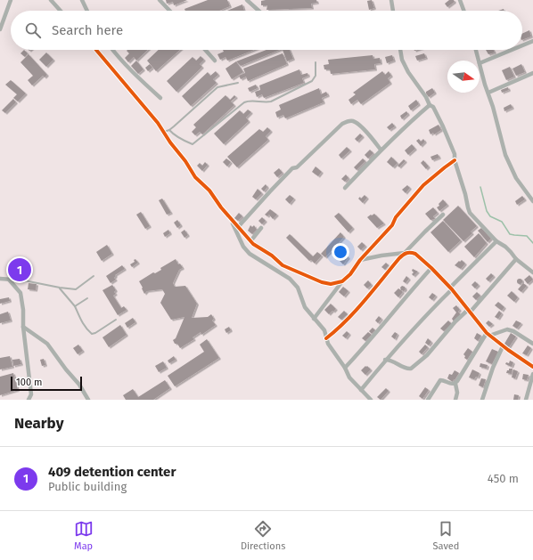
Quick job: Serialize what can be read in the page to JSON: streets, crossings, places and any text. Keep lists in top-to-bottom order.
{
  "scale_bar": "100 m",
  "north": "right",
  "page": {
    "search": "Search here",
    "pins": "1",
    "scale": "100 m",
    "heading": "Nearby",
    "list": [
      {
        "mark": "1",
        "name": "409 detention center",
        "note": "Public building",
        "value": "450 m"
      }
    ],
    "nav": ["Map", "Directions", "Saved"]
  }
}
